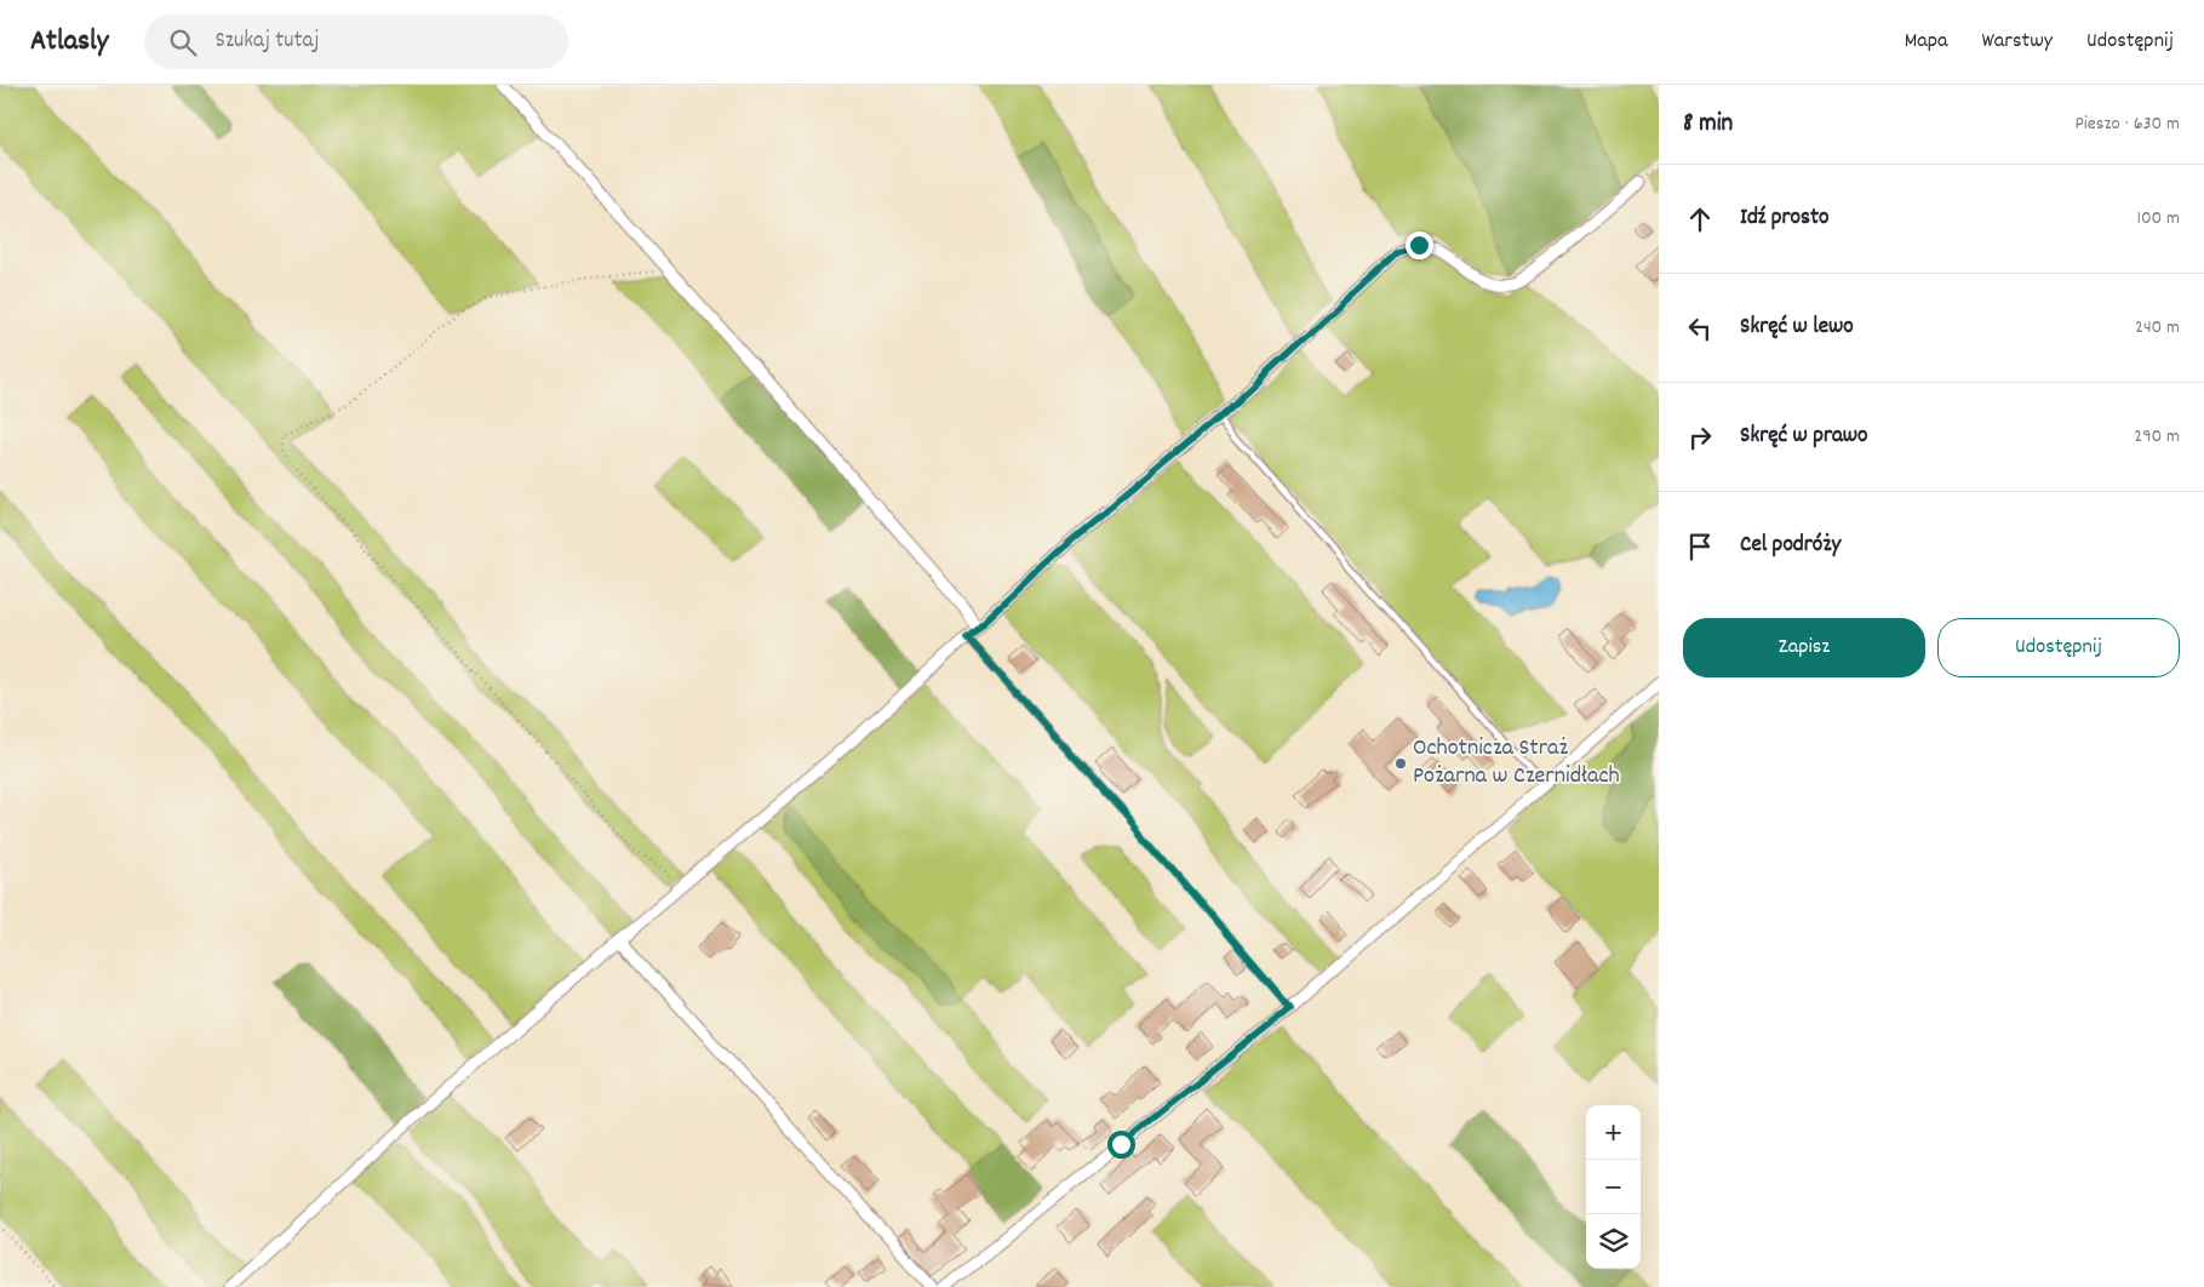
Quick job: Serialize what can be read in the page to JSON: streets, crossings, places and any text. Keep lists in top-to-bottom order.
{
  "places": ["Ochotnicza Straż Pożarna w Czernidłach"],
  "page": {
    "header": "Atlasly",
    "search": "Szukaj tutaj",
    "nav": ["Mapa", "Warstwy", "Udostępnij"],
    "heading": ["8 min", "Pieszo · 630 m"],
    "list": [
      ["Idź prosto", "100 m"],
      ["Skręć w lewo", "240 m"],
      ["Skręć w prawo", "290 m"],
      "Cel podróży"
    ],
    "buttons": ["Zapisz", "Udostępnij"],
    "map_buttons": ["+", "−"]
  }
}
